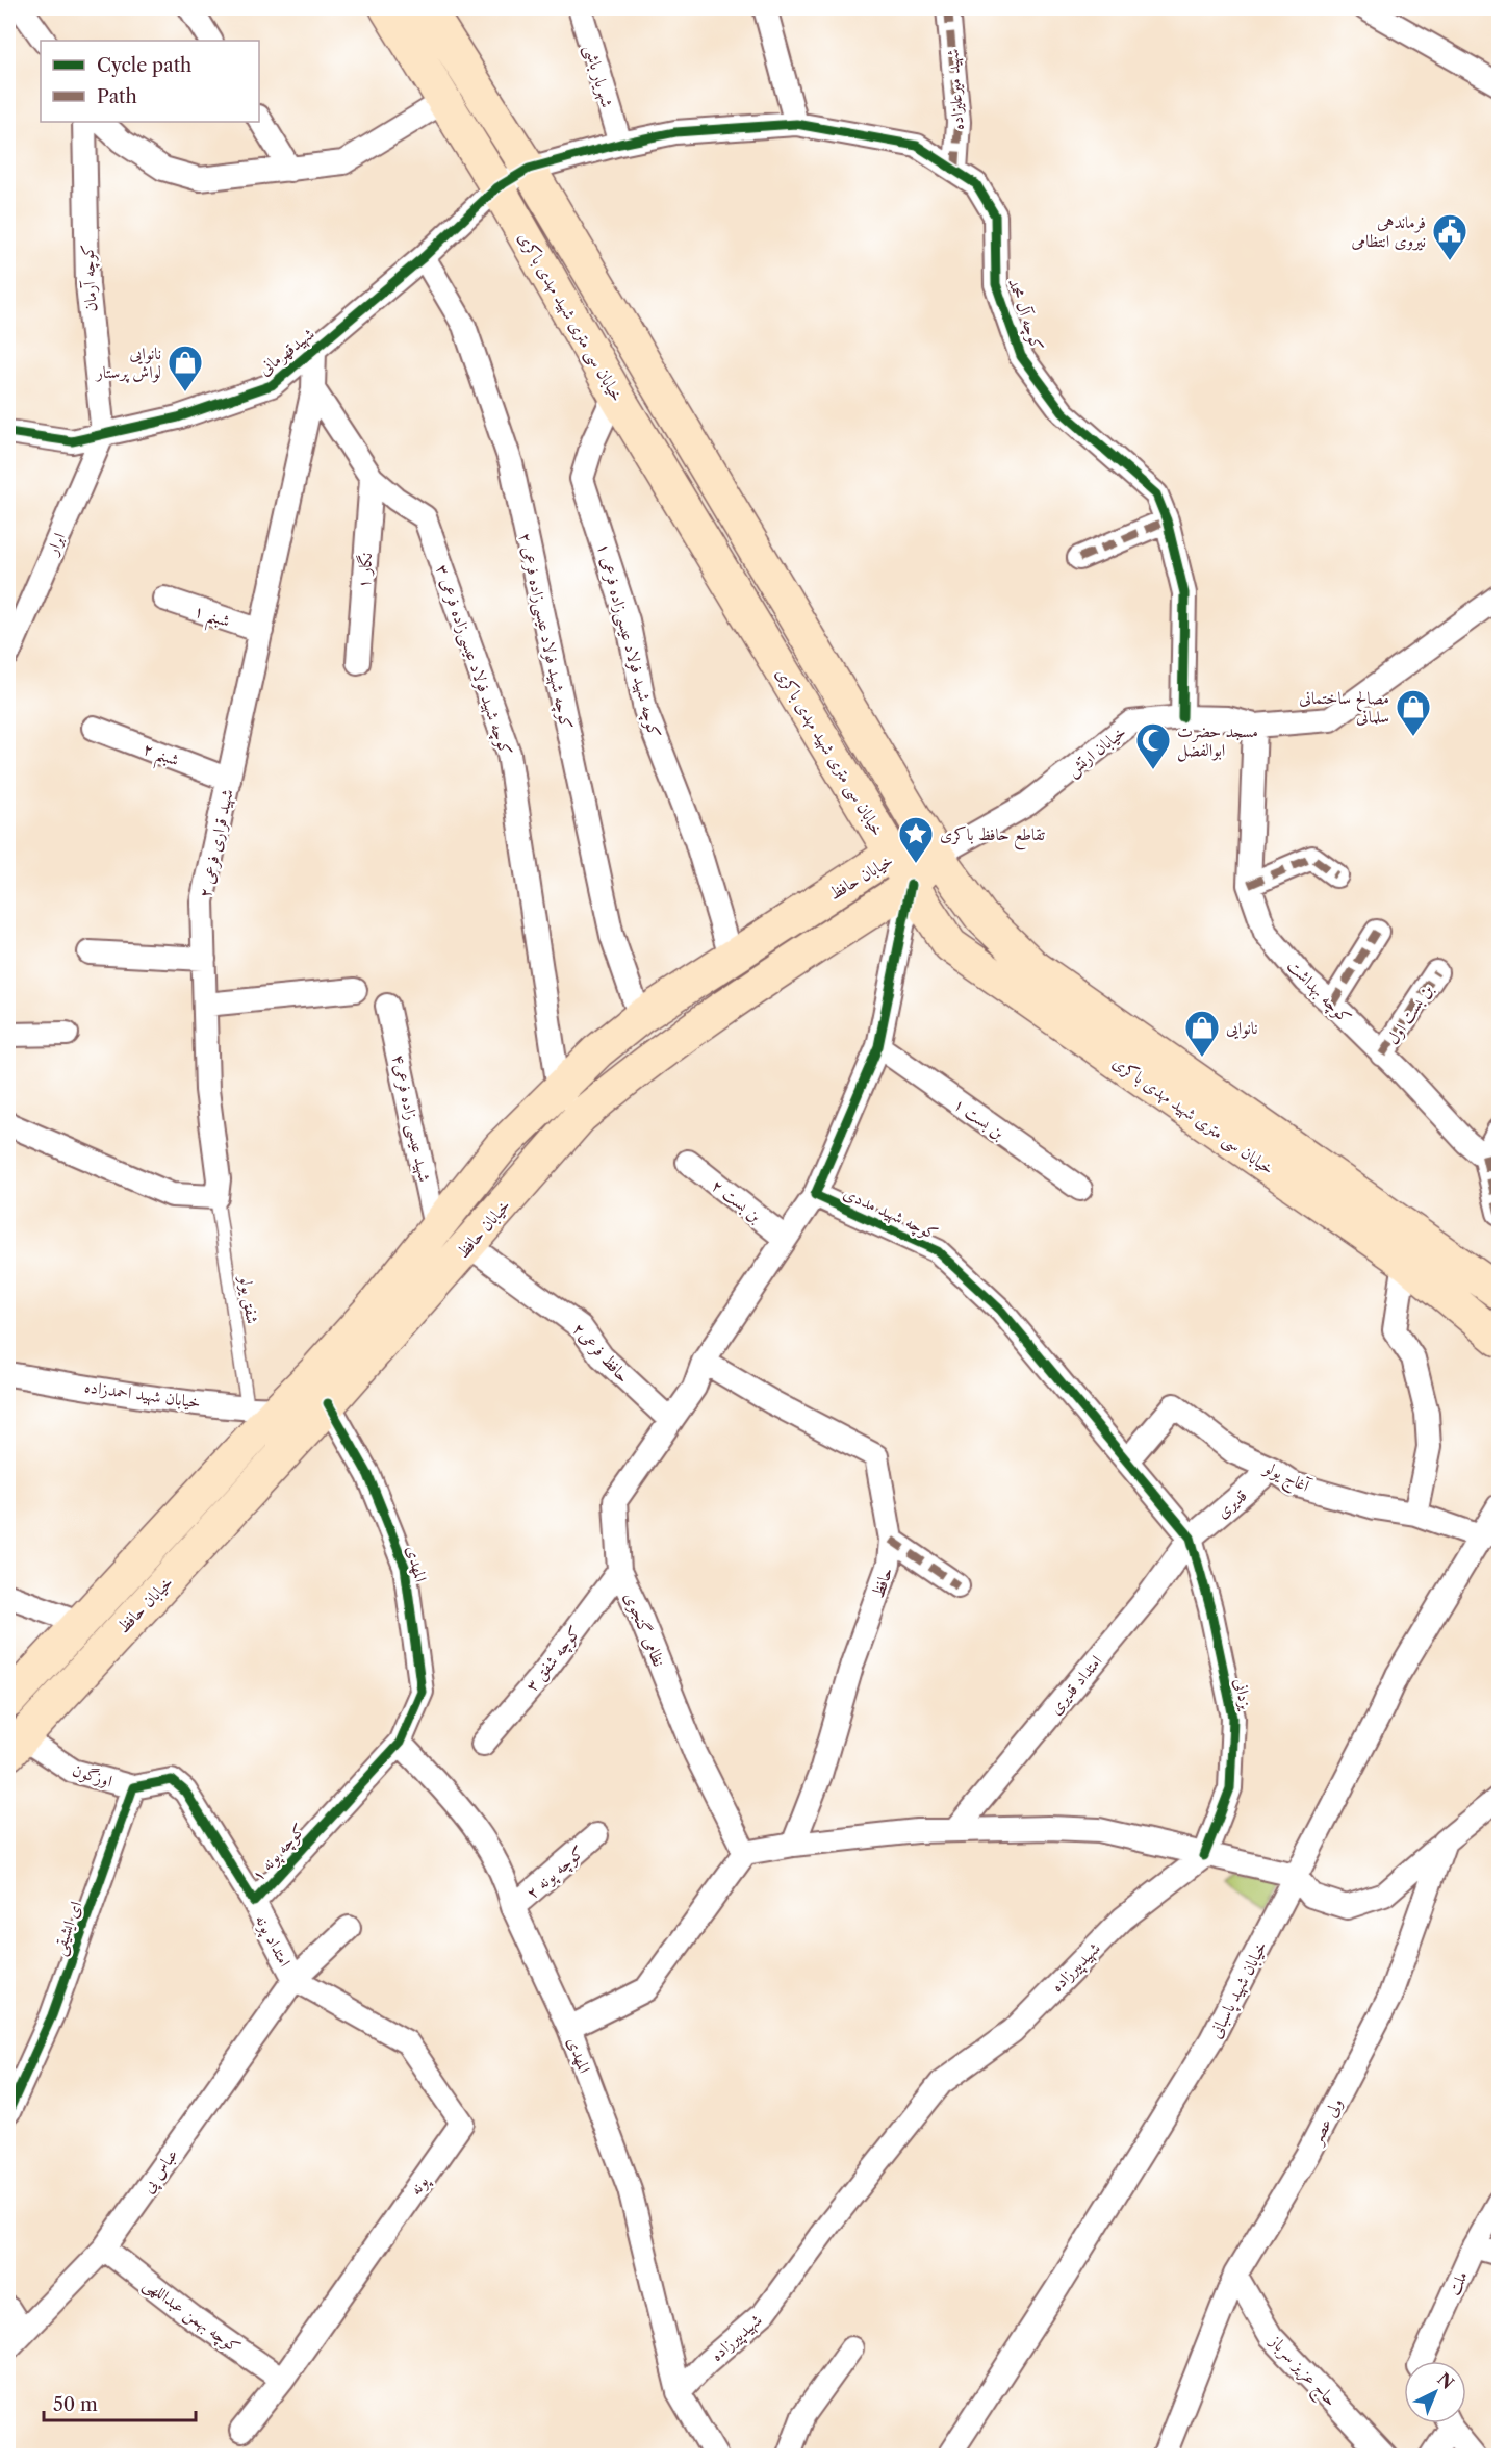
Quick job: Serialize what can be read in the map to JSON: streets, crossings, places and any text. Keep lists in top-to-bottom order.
{
  "streets": {
    "main road": ["خیابان سی متری شهید مهدی باکری", "خیابان حافظ"],
    "street": [
      "شهریار باشی",
      "شهید میرعلیزاده",
      "کوچه آرمان",
      "کوچه آل محمد",
      "شهیدقهرمانی",
      "ابرار",
      "نگار ۱",
      "شبنم ۱",
      "کوچه شهید فولاد عیسی‌زاده فرعی ۲",
      "کوچه شهید فولاد عیسی‌زاده فرعی ۱",
      "کوچه شهید فولاد عیسی‌زاده فرعی ۳",
      "خیابان ارتش",
      "شبنم ۲",
      "شهید قراری فرعی ۲",
      "کوچه بهداشت",
      "بن بست اول",
      "شهید عیسی زاده فرعی۴",
      "بن بست ۱",
      "بن بست ۲",
      "کوچه شهید مددی",
      "حافظ فرعی۲",
      "خیابان شهید احمدزاده",
      "آغاج یولو",
      "قدیری",
      "المهدی",
      "حافظ",
      "نظامی گنجوی",
      "کوچه شفق ۳",
      "امتداد قدیری",
      "یزدانی",
      "اوزگون",
      "کوچه پونه ۱",
      "کوچه پونه ۲",
      "ای ایشیقی",
      "امتداد پونه",
      "شهیدپیرزاده",
      "خیابان شهید پاسبانی",
      "ولی عصر",
      "عباس پی",
      "پونه",
      "ملت",
      "کوچه بهمن عبداللهی",
      "حاج عزیز سرباز"
    ],
    "lane": ["شفق یولو"]
  },
  "crossings": [
    ["شهریار باشی", "کوچه آل محمد"],
    ["شهید میرعلیزاده", "کوچه آل محمد"],
    ["کوچه آرمان", "شهیدقهرمانی"],
    ["کوچه آرمان", "ابرار"],
    ["کوچه آل محمد", "خیابان سی متری شهید مهدی باکری"],
    ["کوچه آل محمد", "شهیدقهرمانی"],
    ["کوچه آل محمد", "خیابان ارتش"],
    ["خیابان سی متری شهید مهدی باکری", "شهیدقهرمانی"],
    ["خیابان سی متری شهید مهدی باکری", "کوچه شهید فولاد عیسی‌زاده فرعی ۱"],
    ["خیابان سی متری شهید مهدی باکری", "خیابان ارتش"],
    ["خیابان سی متری شهید مهدی باکری", "خیابان حافظ"],
    ["خیابان سی متری شهید مهدی باکری", "کوچه شهید مددی"],
    ["شهیدقهرمانی", "ابرار"],
    ["شهیدقهرمانی", "کوچه شهید فولاد عیسی‌زاده فرعی ۲"],
    ["شهیدقهرمانی", "شهید قراری فرعی ۲"],
    ["نگار ۱", "کوچه شهید فولاد عیسی‌زاده فرعی ۳"],
    ["شبنم ۱", "شهید قراری فرعی ۲"],
    ["کوچه شهید فولاد عیسی‌زاده فرعی ۲", "خیابان حافظ"],
    ["کوچه شهید فولاد عیسی‌زاده فرعی ۱", "خیابان حافظ"],
    ["کوچه شهید فولاد عیسی‌زاده فرعی ۳", "شهید قراری فرعی ۲"],
    ["کوچه شهید فولاد عیسی‌زاده فرعی ۳", "خیابان حافظ"],
    ["خیابان ارتش", "خیابان حافظ"],
    ["خیابان ارتش", "کوچه بهداشت"],
    ["شبنم ۲", "شهید قراری فرعی ۲"],
    ["شهید قراری فرعی ۲", "شفق یولو"],
    ["خیابان حافظ", "شهید عیسی زاده فرعی۴"],
    ["خیابان حافظ", "کوچه شهید مددی"],
    ["خیابان حافظ", "شفق یولو"],
    ["خیابان حافظ", "حافظ فرعی۲"],
    ["خیابان حافظ", "خیابان شهید احمدزاده"],
    ["خیابان حافظ", "المهدی"],
    ["خیابان حافظ", "اوزگون"],
    ["کوچه بهداشت", "بن بست اول"],
    ["بن بست ۱", "کوچه شهید مددی"],
    ["بن بست ۲", "نظامی گنجوی"],
    ["کوچه شهید مددی", "آغاج یولو"],
    ["کوچه شهید مددی", "قدیری"],
    ["کوچه شهید مددی", "نظامی گنجوی"],
    ["کوچه شهید مددی", "امتداد قدیری"],
    ["کوچه شهید مددی", "یزدانی"],
    ["شفق یولو", "خیابان شهید احمدزاده"],
    ["حافظ فرعی۲", "نظامی گنجوی"],
    ["آغاج یولو", "قدیری"],
    ["آغاج یولو", "خیابان شهید پاسبانی"],
    ["قدیری", "امتداد قدیری"],
    ["قدیری", "یزدانی"],
    ["المهدی", "کوچه پونه ۱"],
    ["المهدی", "کوچه پونه ۲"],
    ["المهدی", "شهیدپیرزاده"],
    ["حافظ", "نظامی گنجوی"],
    ["نظامی گنجوی", "کوچه شفق ۳"],
    ["امتداد قدیری", "یزدانی"],
    ["یزدانی", "شهیدپیرزاده"],
    ["اوزگون", "کوچه پونه ۱"],
    ["اوزگون", "ای ایشیقی"],
    ["کوچه پونه ۱", "ای ایشیقی"],
    ["کوچه پونه ۱", "امتداد پونه"],
    ["امتداد پونه", "عباس پی"],
    ["امتداد پونه", "پونه"],
    ["ولی عصر", "حاج عزیز سرباز"],
    ["عباس پی", "پونه"],
    ["عباس پی", "کوچه بهمن عبداللهی"],
    ["پونه", "کوچه بهمن عبداللهی"]
  ],
  "places": {
    "public building": ["فرماندهی نیروی انتظامی"],
    "shop": ["نانوایی لواش پرستار", "مصالح ساختمانی سلمانی", "نانوایی"],
    "mosque": ["مسجد حضرت ابوالفضل"],
    "place": ["تقاطع حافظ باکری"]
  },
  "legend": ["Cycle path", "Path"],
  "scale_bar": "50 m",
  "north": "top right"
}
